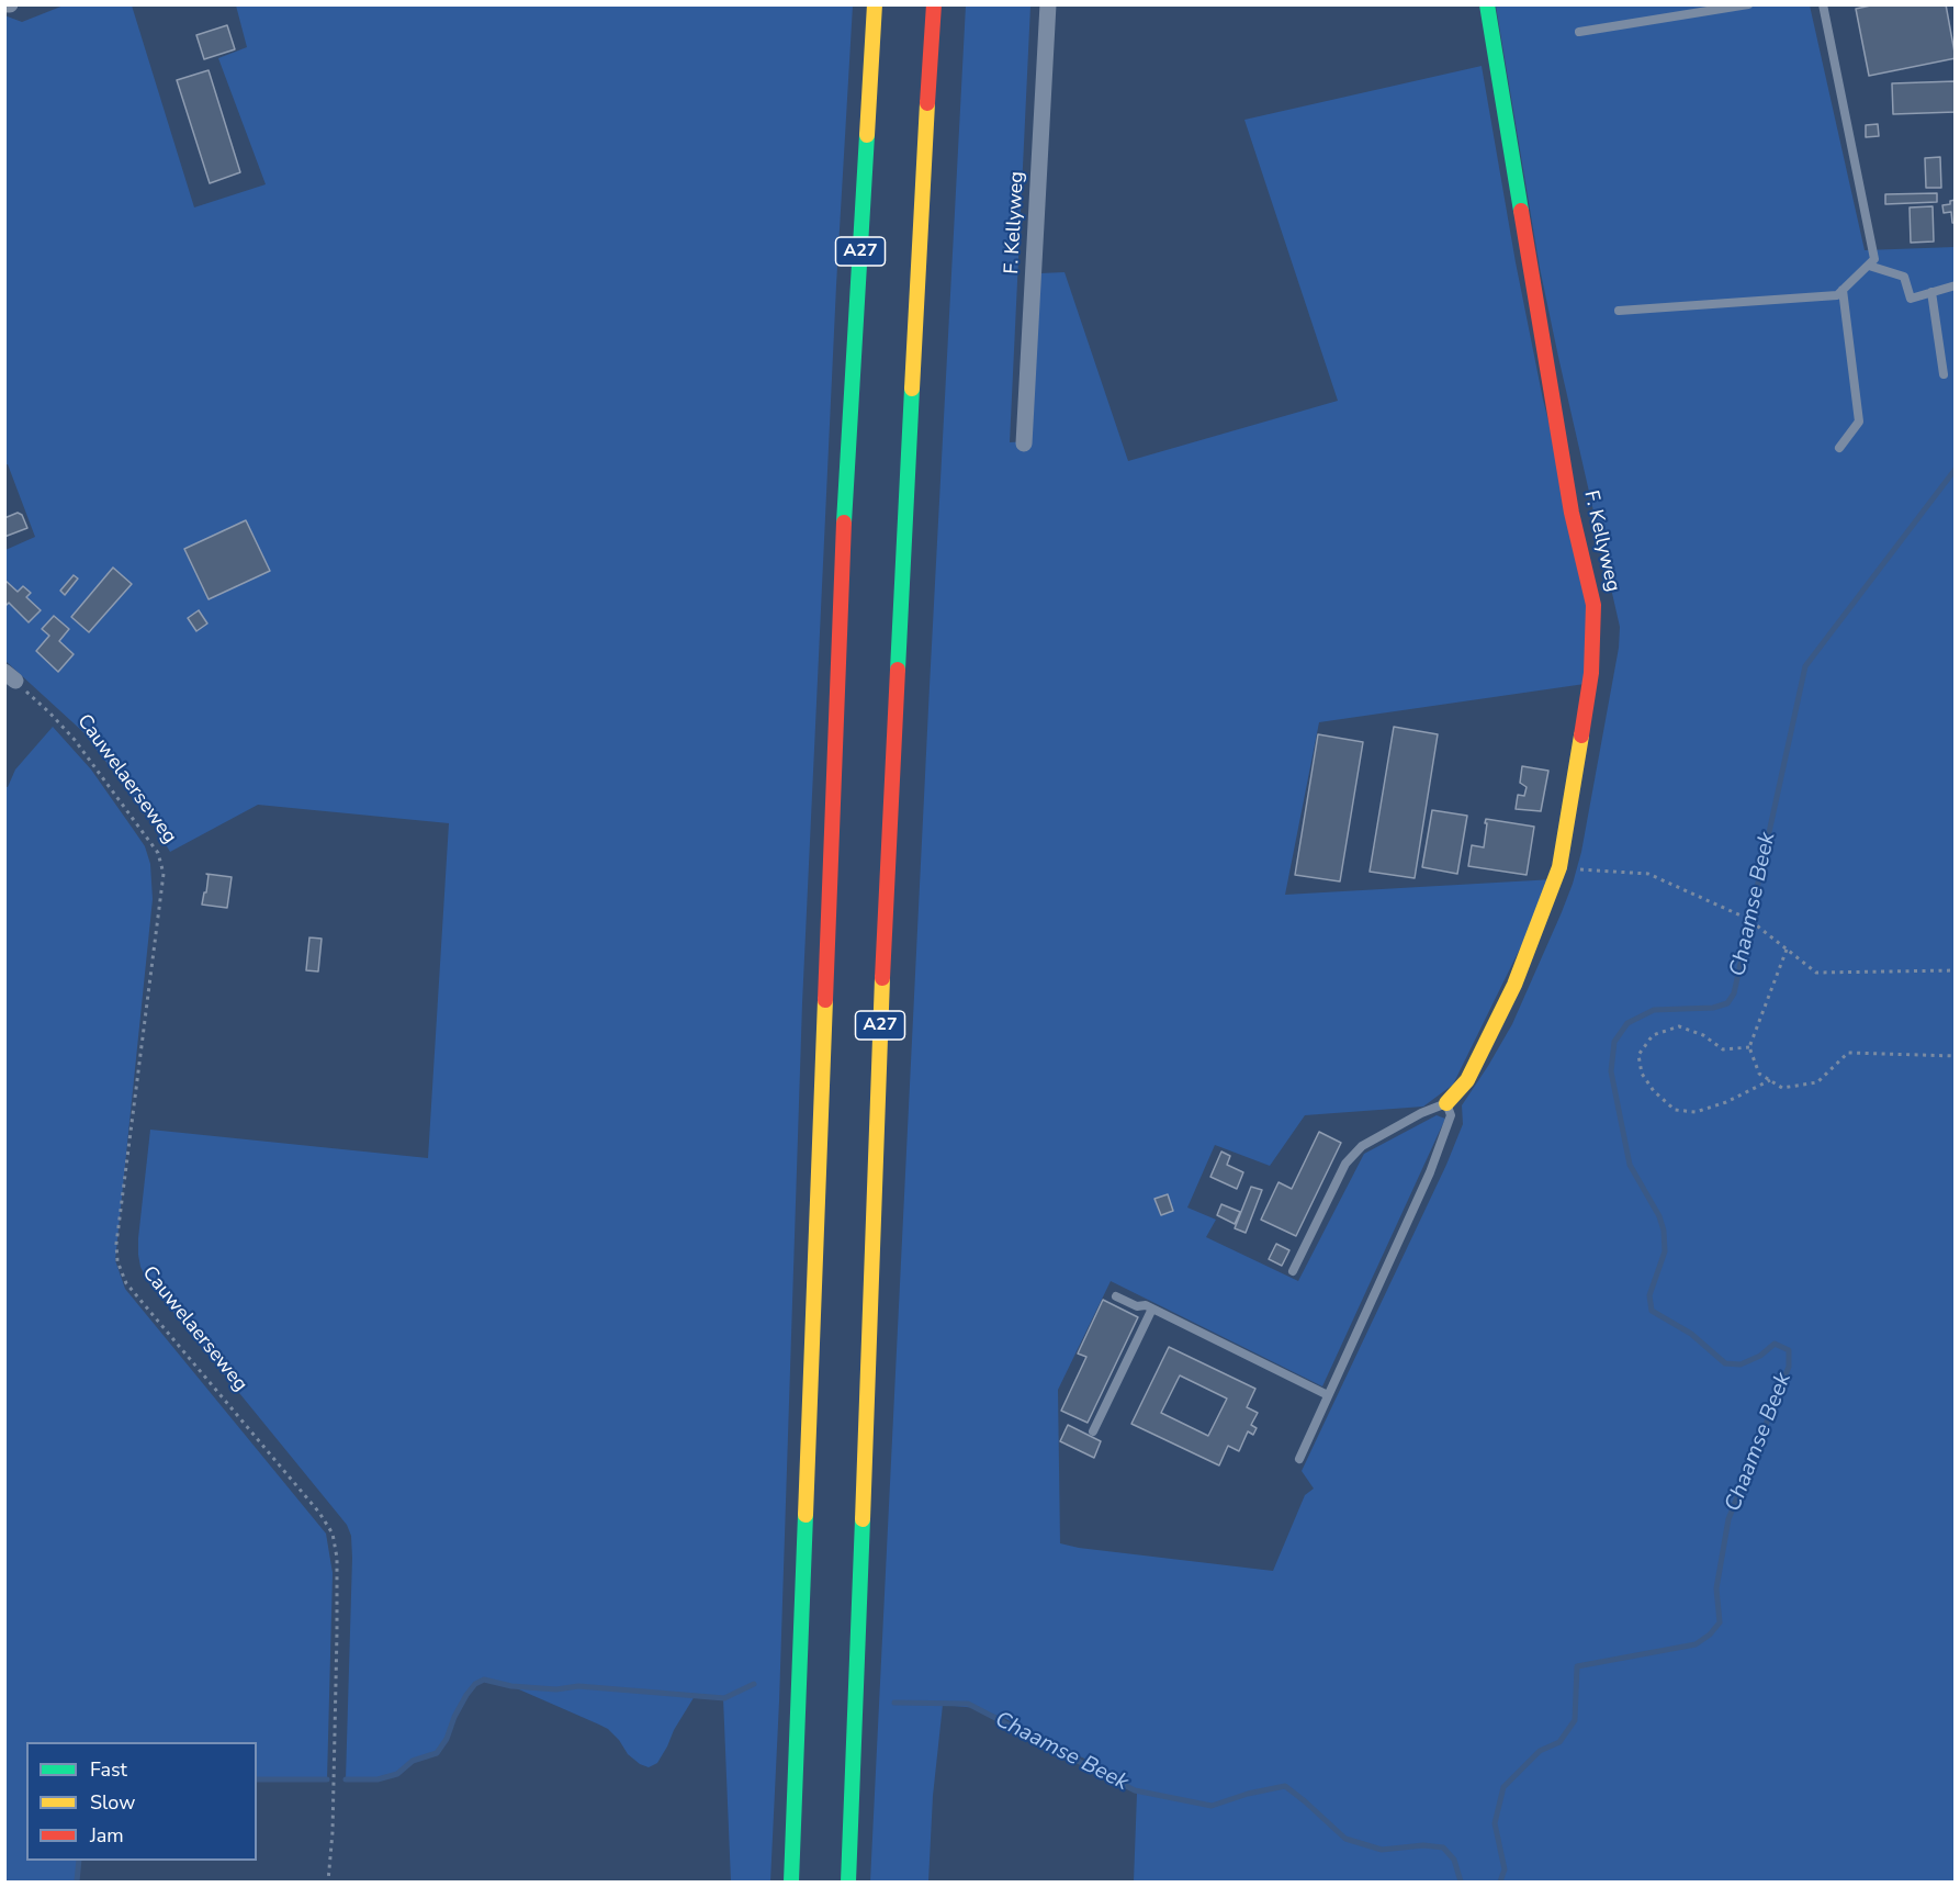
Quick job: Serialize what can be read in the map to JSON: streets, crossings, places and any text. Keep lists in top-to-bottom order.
{
  "streets": {
    "main road": ["F. Kellyweg", "A27"],
    "path": ["Cauwelaerseweg"]
  },
  "water": ["Chaamse Beek"],
  "legend": ["Fast", "Slow", "Jam"]
}
